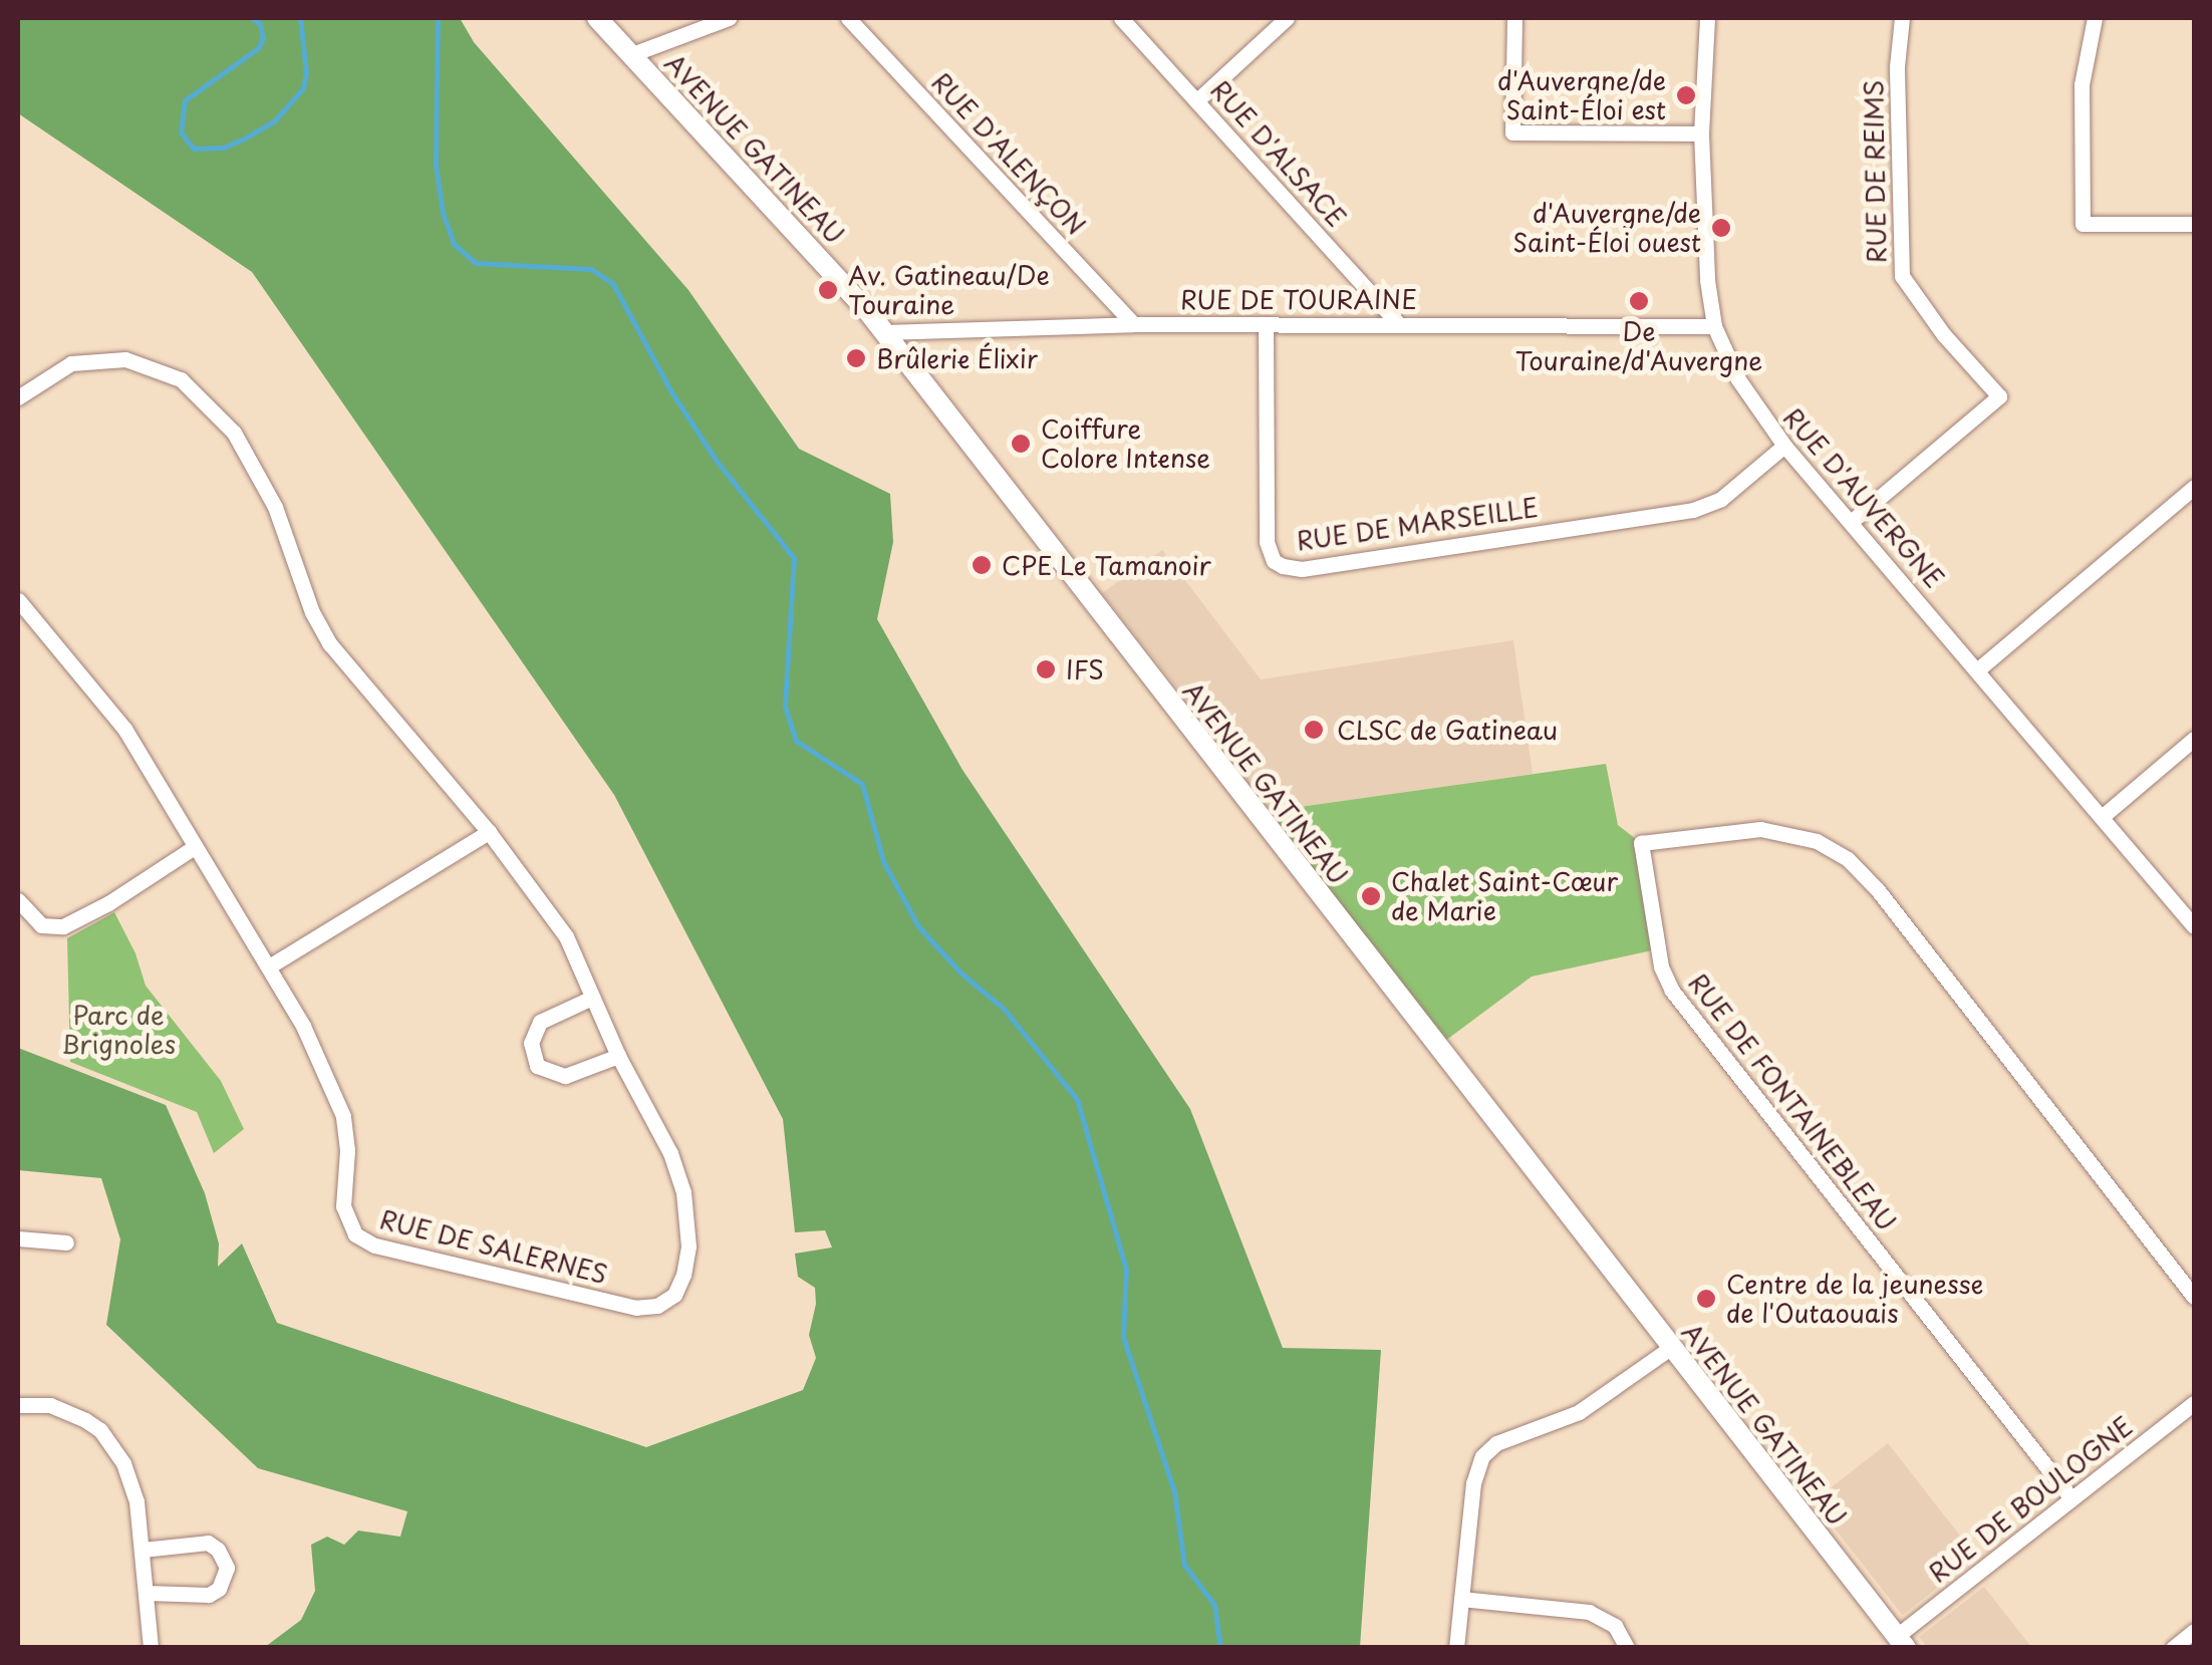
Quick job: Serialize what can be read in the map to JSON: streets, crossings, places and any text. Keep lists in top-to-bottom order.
{
  "streets": {
    "street": [
      "AVENUE GATINEAU",
      "RUE D'ALENÇON",
      "RUE D'ALSACE",
      "RUE DE REIMS",
      "RUE DE TOURAINE",
      "RUE D'AUVERGNE",
      "RUE DE MARSEILLE",
      "RUE DE FONTAINEBLEAU",
      "RUE DE SALERNES",
      "RUE DE BOULOGNE"
    ]
  },
  "crossings": [
    ["AVENUE GATINEAU", "RUE DE TOURAINE"],
    ["AVENUE GATINEAU", "RUE DE BOULOGNE"],
    ["RUE D'ALENÇON", "RUE DE TOURAINE"],
    ["RUE D'ALSACE", "RUE DE TOURAINE"],
    ["RUE DE REIMS", "RUE D'AUVERGNE"],
    ["RUE DE TOURAINE", "RUE D'AUVERGNE"],
    ["RUE DE TOURAINE", "RUE DE MARSEILLE"],
    ["RUE D'AUVERGNE", "RUE DE MARSEILLE"],
    ["RUE DE FONTAINEBLEAU", "RUE DE BOULOGNE"]
  ],
  "parks": ["Parc de Brignoles"],
  "places": [
    "d'Auvergne/de Saint-Éloi est",
    "d'Auvergne/de Saint-Éloi ouest",
    "Av. Gatineau/De Touraine",
    "De Touraine/d'Auvergne",
    "Brûlerie Élixir",
    "Coiffure Colore Intense",
    "CPE Le Tamanoir",
    "IFS",
    "CLSC de Gatineau",
    "Chalet Saint-Cœur de Marie",
    "Centre de la jeunesse de l'Outaouais"
  ]
}
